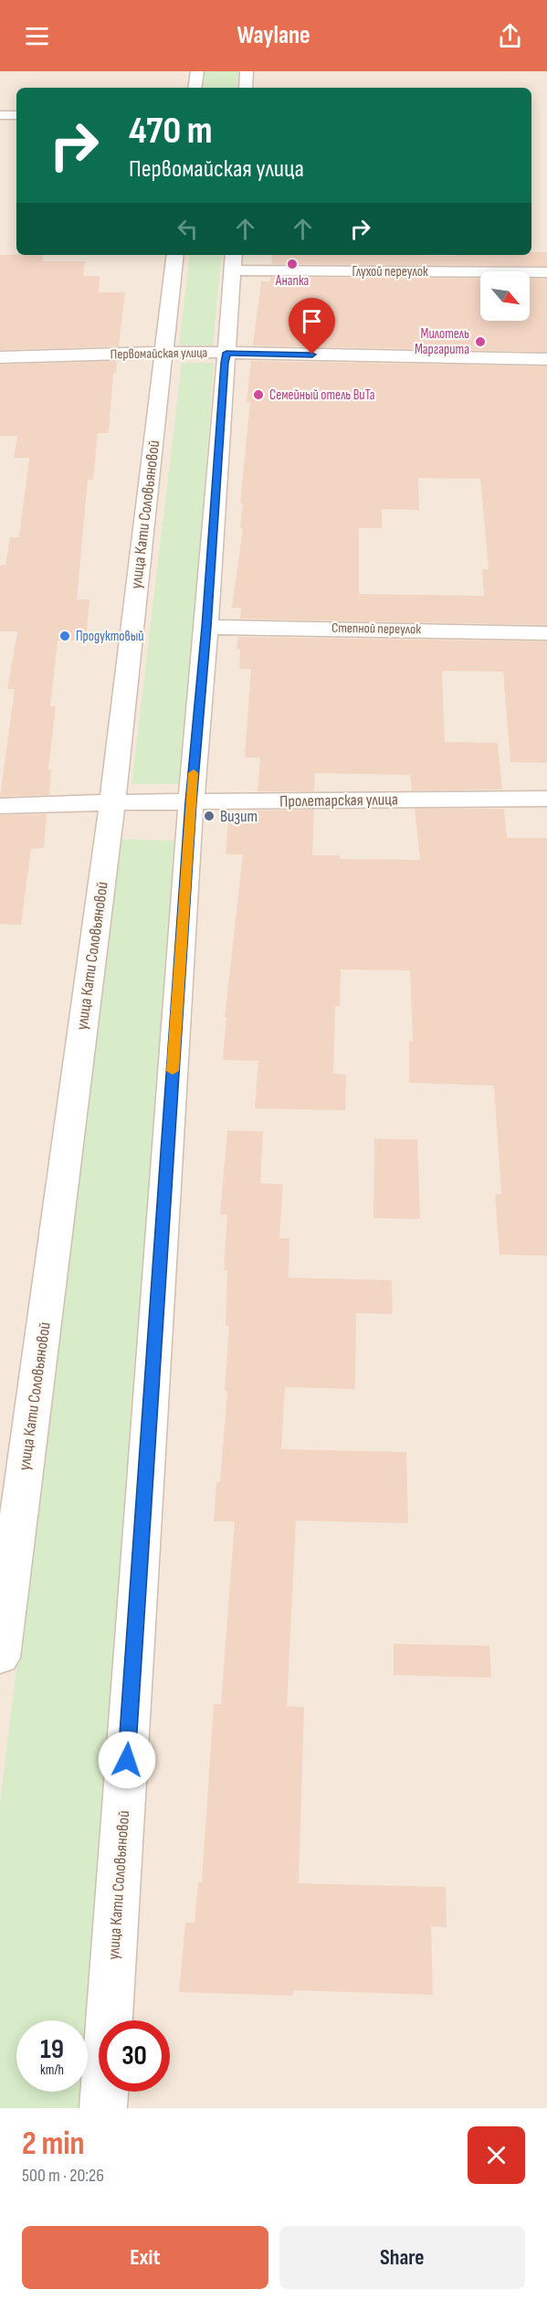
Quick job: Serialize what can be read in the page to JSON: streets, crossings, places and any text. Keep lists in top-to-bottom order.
{
  "streets": {
    "street": [
      "Глухой переулок",
      "Первомайская улица",
      "улица Кати Соловьяновой",
      "Степной переулок",
      "Пролетарская улица"
    ]
  },
  "crossings": [
    ["Глухой переулок", "улица Кати Соловьяновой"],
    ["Первомайская улица", "улица Кати Соловьяновой"],
    ["улица Кати Соловьяновой", "Степной переулок"],
    ["улица Кати Соловьяновой", "Пролетарская улица"]
  ],
  "places": [
    "Анапка",
    "Милотель Маргарита",
    "Семейный отель ВиТа",
    "Продуктовый",
    "Визит"
  ],
  "north": "bottom right",
  "page": {
    "header": "Waylane",
    "turn": ["470 m", "Первомайская улица"],
    "speed": "19 km/h",
    "limit": "30",
    "heading": ["2 min", "500 m · 20:26"],
    "buttons": ["Exit", "Share"]
  }
}
